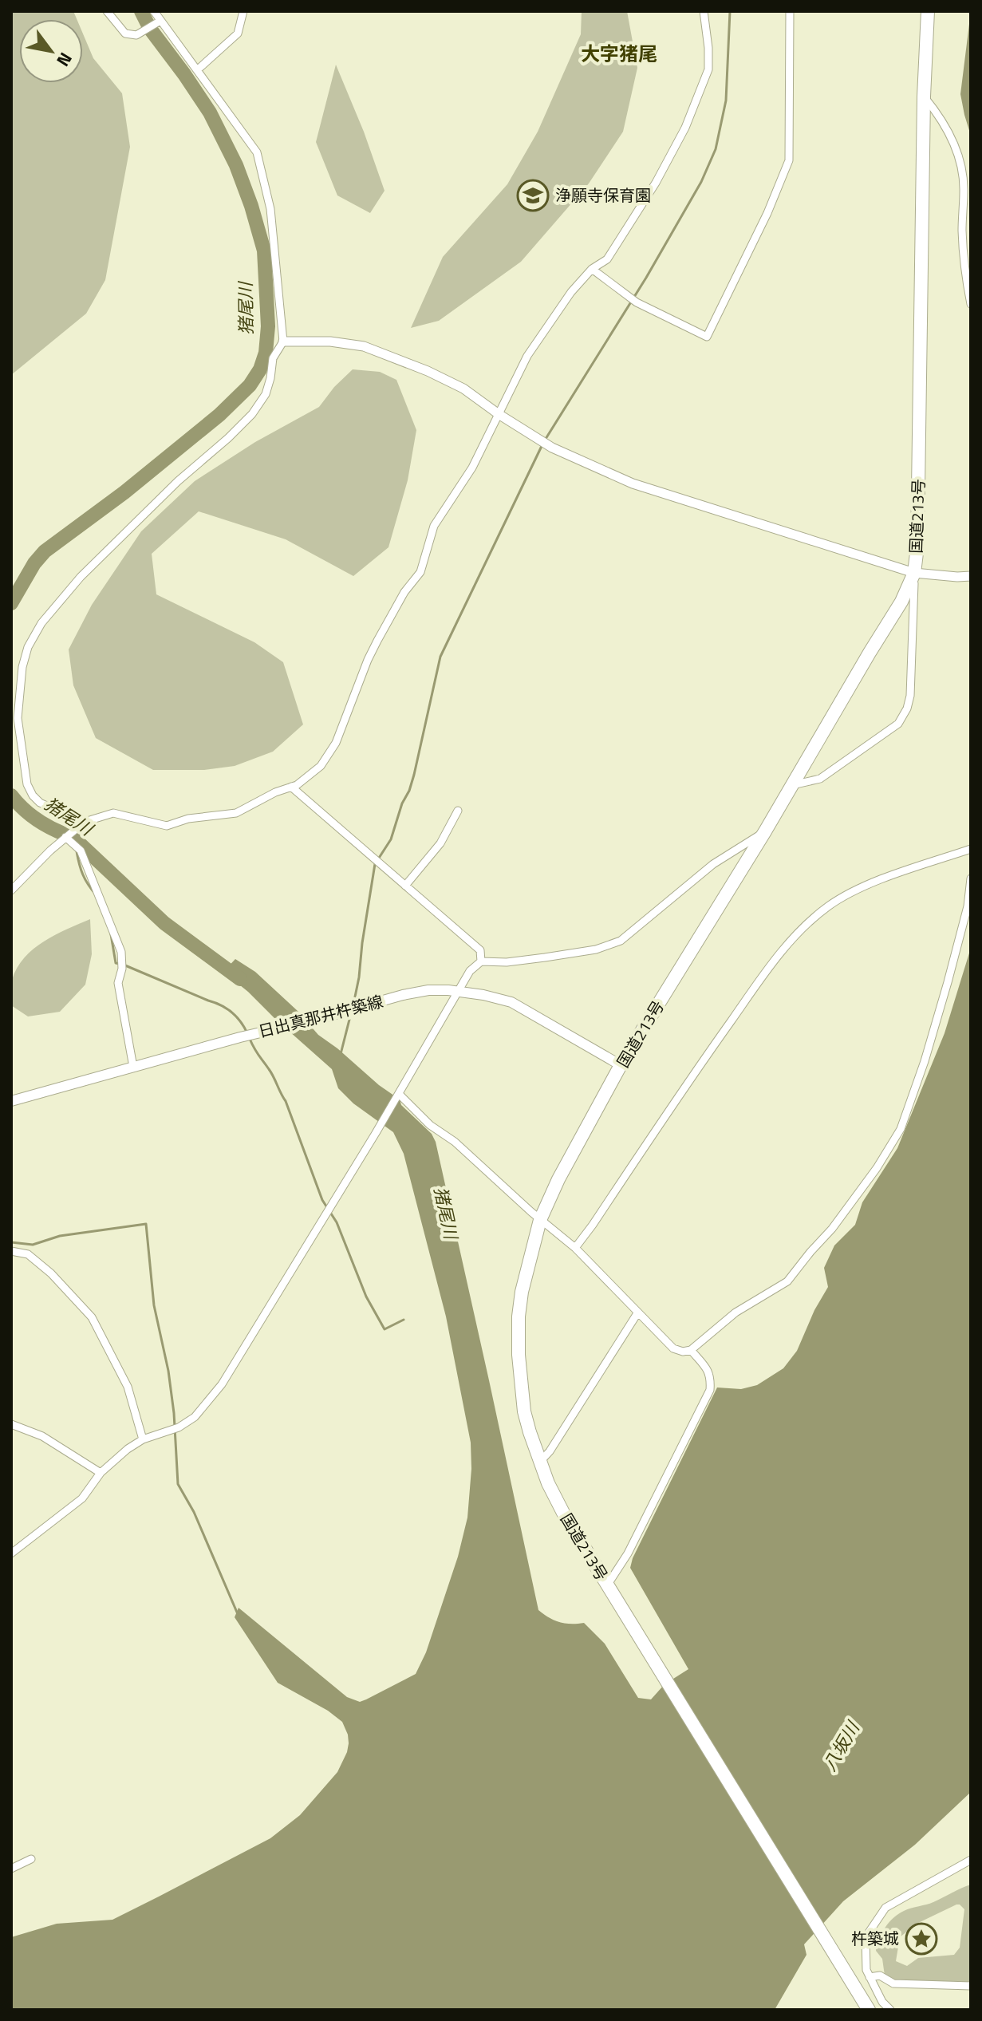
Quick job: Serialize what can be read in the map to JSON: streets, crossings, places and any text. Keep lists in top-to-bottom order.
{
  "streets": {
    "highway": ["国道213号"],
    "main road": ["日出真那井杵築線"]
  },
  "crossings": [
    ["国道213号", "日出真那井杵築線"]
  ],
  "districts": ["大字猪尾"],
  "water": ["猪尾川", "八坂川"],
  "places": {
    "school or university": ["浄願寺保育園"],
    "place": ["杵築城"]
  },
  "north": "bottom right"
}
